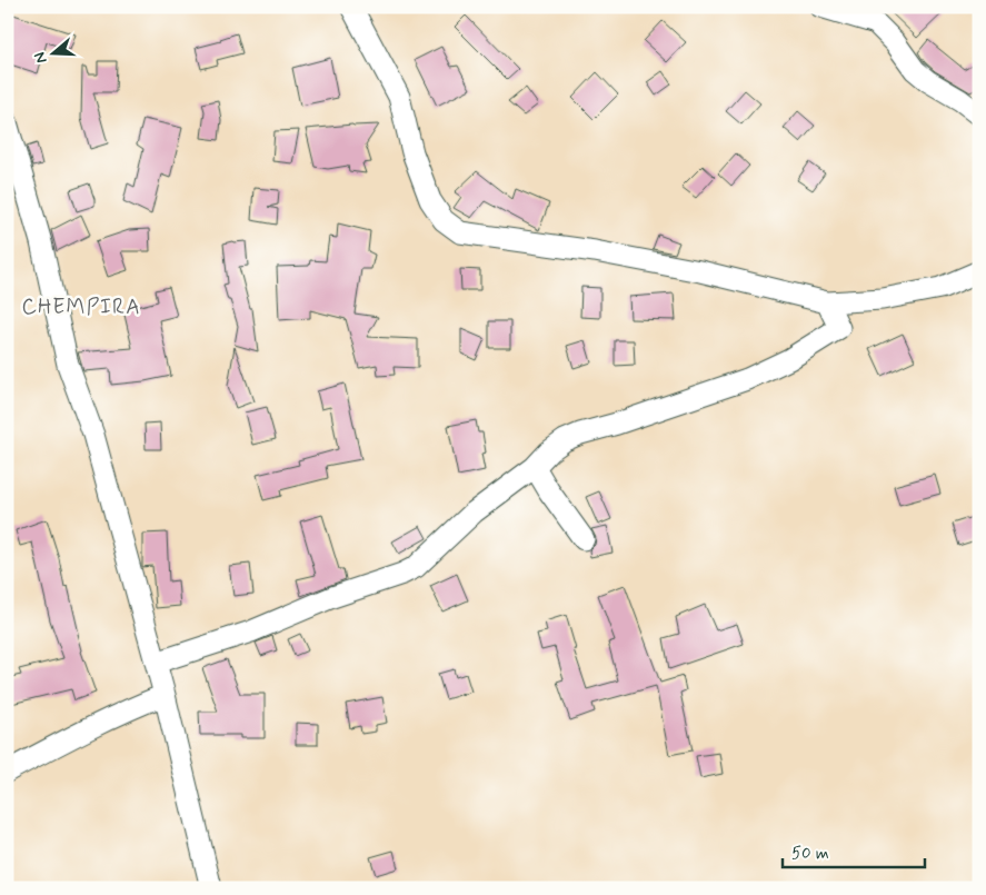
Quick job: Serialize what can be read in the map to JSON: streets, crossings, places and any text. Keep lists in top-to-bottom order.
{
  "districts": ["CHEMPIRA"],
  "scale_bar": "50 m",
  "north": "left"
}
